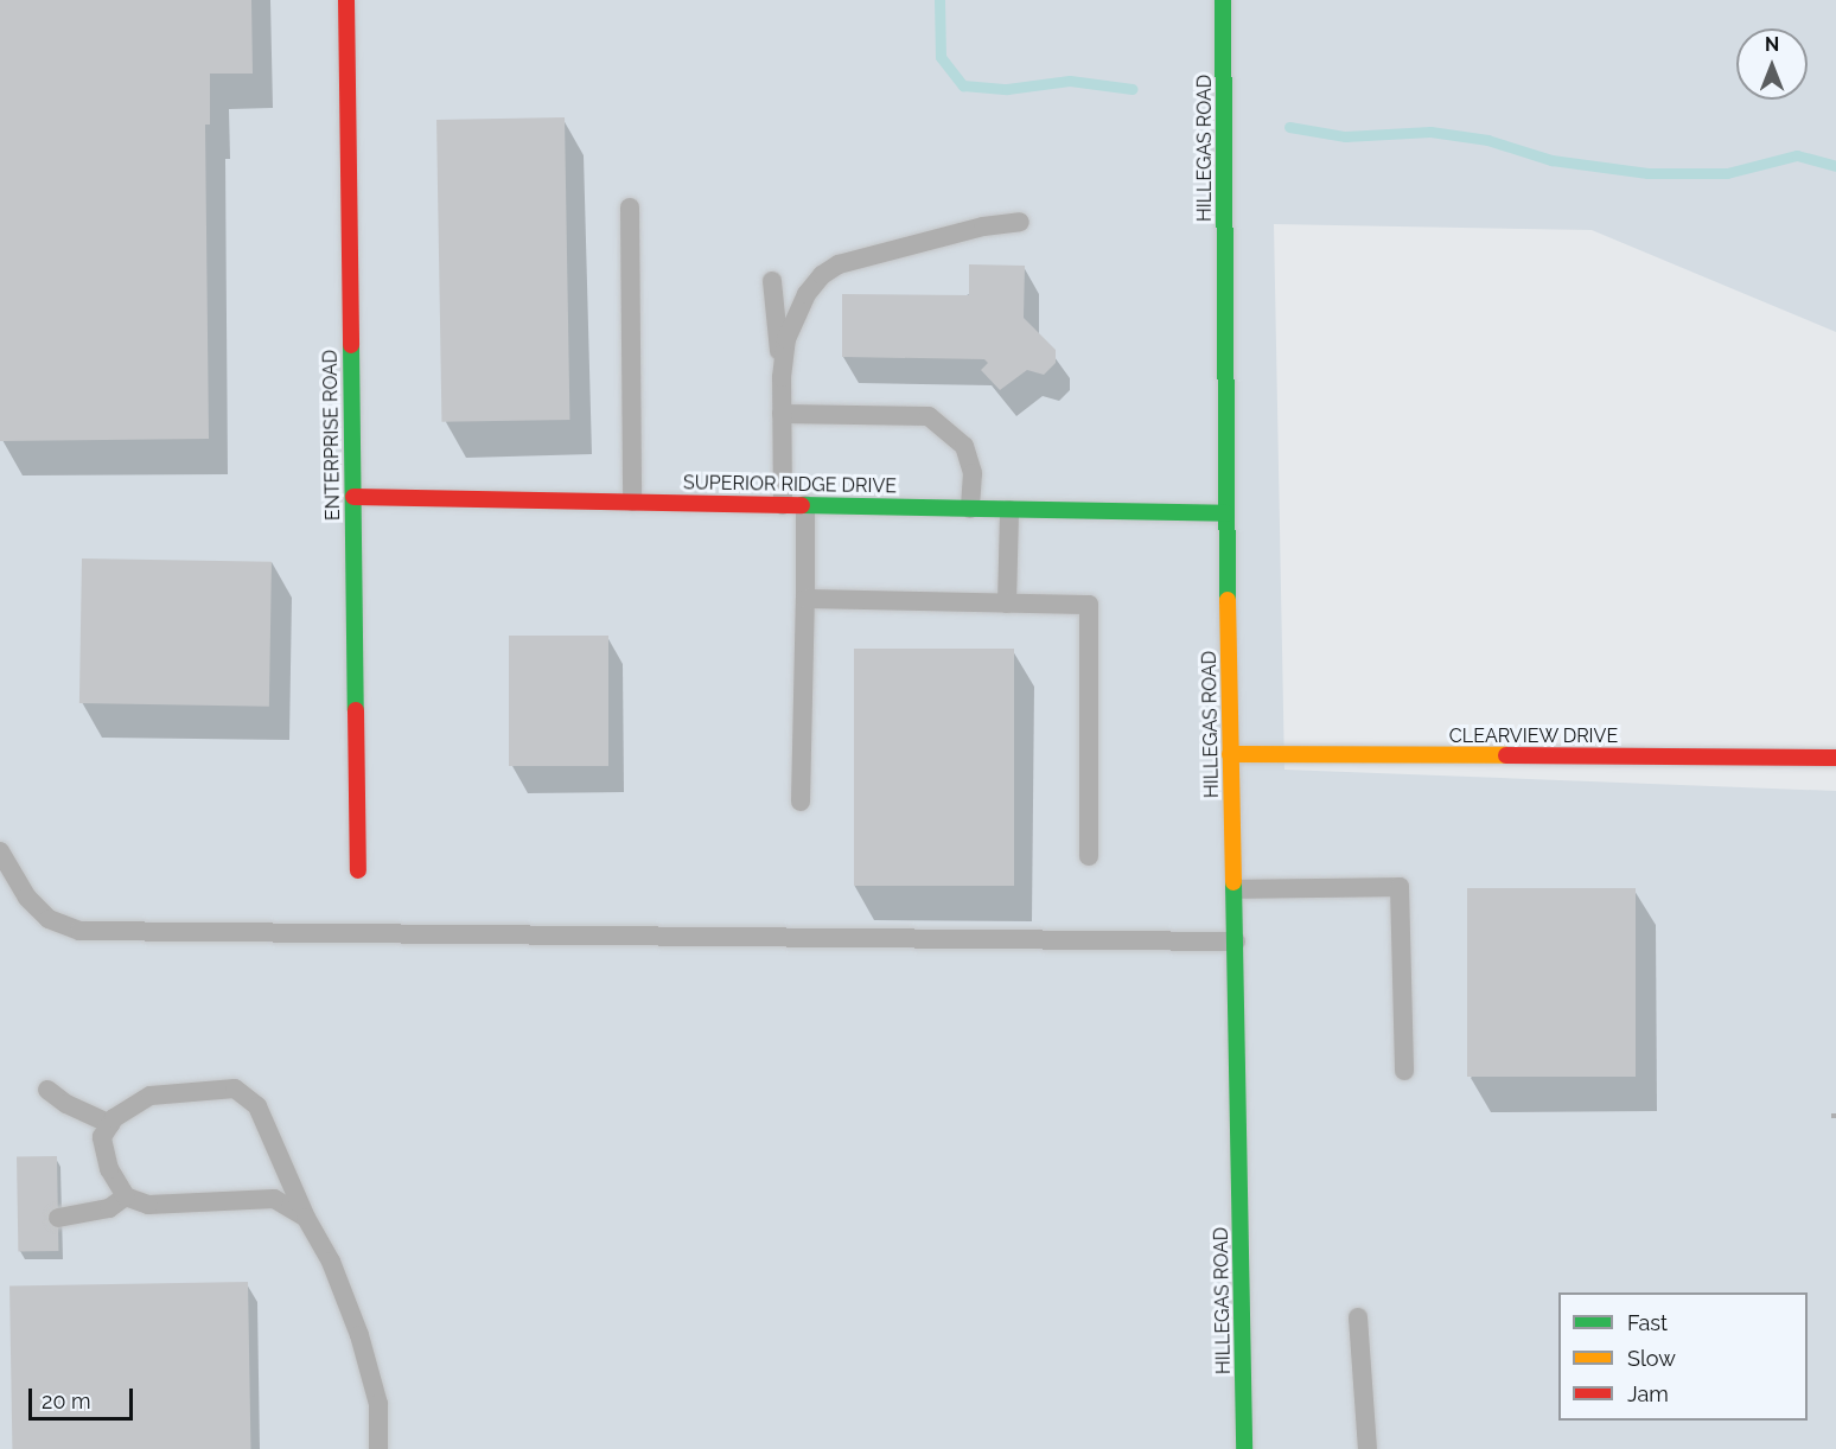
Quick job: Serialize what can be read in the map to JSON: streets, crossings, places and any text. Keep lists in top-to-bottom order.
{
  "streets": {
    "street": [
      "HILLEGAS ROAD",
      "ENTERPRISE ROAD",
      "SUPERIOR RIDGE DRIVE",
      "CLEARVIEW DRIVE"
    ]
  },
  "crossings": [
    ["HILLEGAS ROAD", "SUPERIOR RIDGE DRIVE"],
    ["HILLEGAS ROAD", "CLEARVIEW DRIVE"],
    ["ENTERPRISE ROAD", "SUPERIOR RIDGE DRIVE"]
  ],
  "legend": ["Fast", "Slow", "Jam"],
  "scale_bar": "20 m",
  "north": "top"
}
